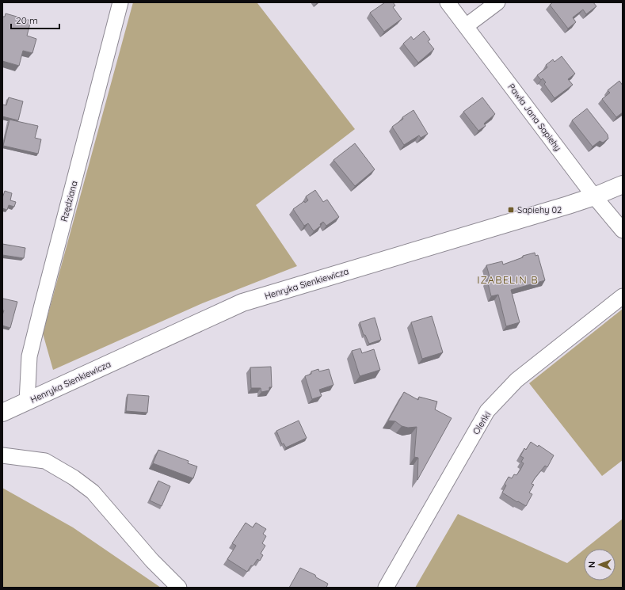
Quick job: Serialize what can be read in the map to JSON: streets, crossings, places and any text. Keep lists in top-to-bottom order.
{
  "streets": {
    "street": [
      "Pawła Jana Sapiehy",
      "Rzędziana",
      "Henryka Sienkiewicza",
      "Oleńki"
    ]
  },
  "crossings": [
    ["Pawła Jana Sapiehy", "Henryka Sienkiewicza"],
    ["Rzędziana", "Henryka Sienkiewicza"]
  ],
  "districts": ["IZABELIN B"],
  "places": {
    "transit": ["Sapiehy 02"]
  },
  "scale_bar": "20 m",
  "north": "left"
}
